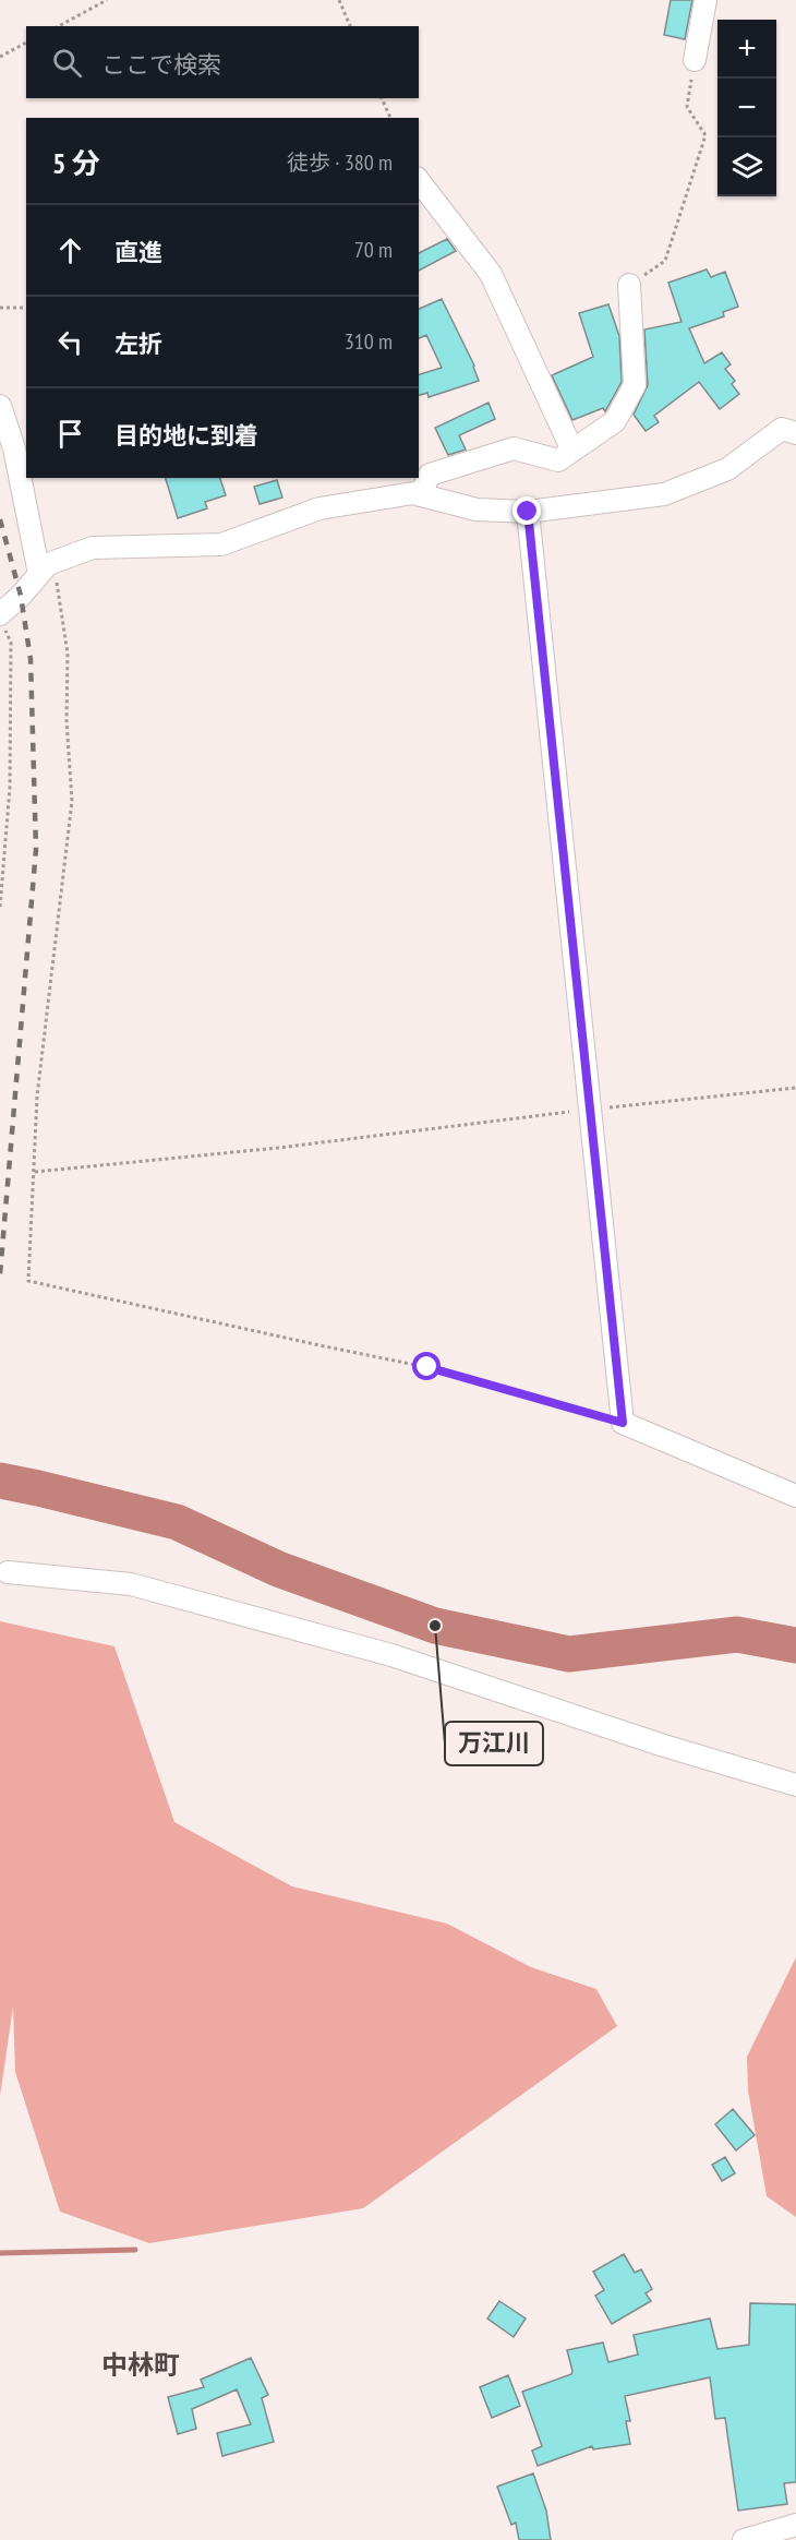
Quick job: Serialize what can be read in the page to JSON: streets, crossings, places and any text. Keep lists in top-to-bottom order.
{
  "districts": ["中林町"],
  "places": ["万江川"],
  "page": {
    "map_buttons": ["+", "−"],
    "search": "ここで検索",
    "heading": ["5 分", "徒歩 · 380 m"],
    "list": [
      ["直進", "70 m"],
      ["左折", "310 m"],
      "目的地に到着"
    ]
  }
}
